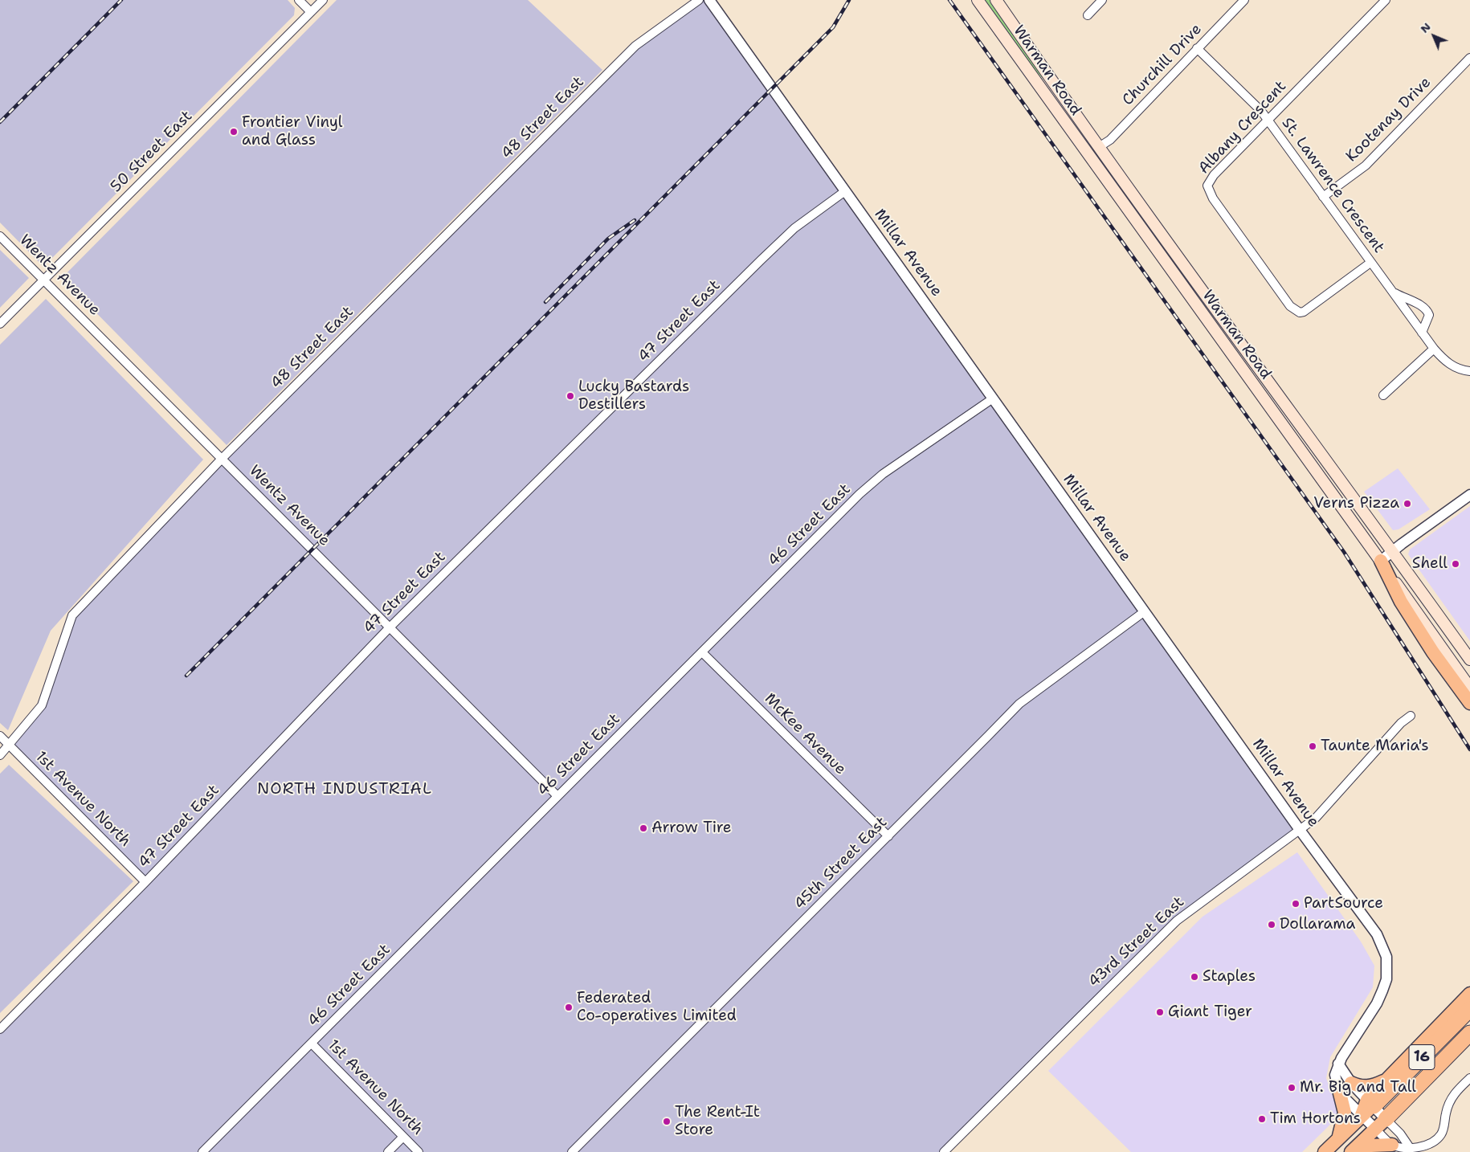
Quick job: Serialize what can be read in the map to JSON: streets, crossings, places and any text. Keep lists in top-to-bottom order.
{
  "streets": {
    "highway": ["16"],
    "main road": ["Warman Road"],
    "street": [
      "Churchill Drive",
      "48 Street East",
      "Kootenay Drive",
      "Albany Crescent",
      "50 Street East",
      "St. Lawrence Crescent",
      "Millar Avenue",
      "Wentz Avenue",
      "47 Street East",
      "46 Street East",
      "McKee Avenue",
      "1st Avenue North",
      "45th Street East",
      "43rd Street East"
    ]
  },
  "crossings": [
    ["Churchill Drive", "Warman Road"],
    ["Churchill Drive", "St. Lawrence Crescent"],
    ["48 Street East", "Wentz Avenue"],
    ["48 Street East", "1st Avenue North"],
    ["Kootenay Drive", "St. Lawrence Crescent"],
    ["Albany Crescent", "St. Lawrence Crescent"],
    ["50 Street East", "Wentz Avenue"],
    ["Millar Avenue", "47 Street East"],
    ["Millar Avenue", "46 Street East"],
    ["Millar Avenue", "45th Street East"],
    ["Millar Avenue", "43rd Street East"],
    ["Wentz Avenue", "47 Street East"],
    ["Wentz Avenue", "46 Street East"],
    ["47 Street East", "1st Avenue North"],
    ["46 Street East", "McKee Avenue"],
    ["46 Street East", "1st Avenue North"],
    ["McKee Avenue", "45th Street East"]
  ],
  "districts": ["NORTH INDUSTRIAL"],
  "places": [
    "Frontier Vinyl and Glass",
    "Lucky Bastards Destillers",
    "Verns Pizza",
    "Shell",
    "Taunte Maria's",
    "Arrow Tire",
    "PartSource",
    "Dollarama",
    "Staples",
    "Federated Co-operatives Limited",
    "Giant Tiger",
    "Mr. Big and Tall",
    "Tim Hortons",
    "The Rent-It Store"
  ],
  "north": "top left"
}
